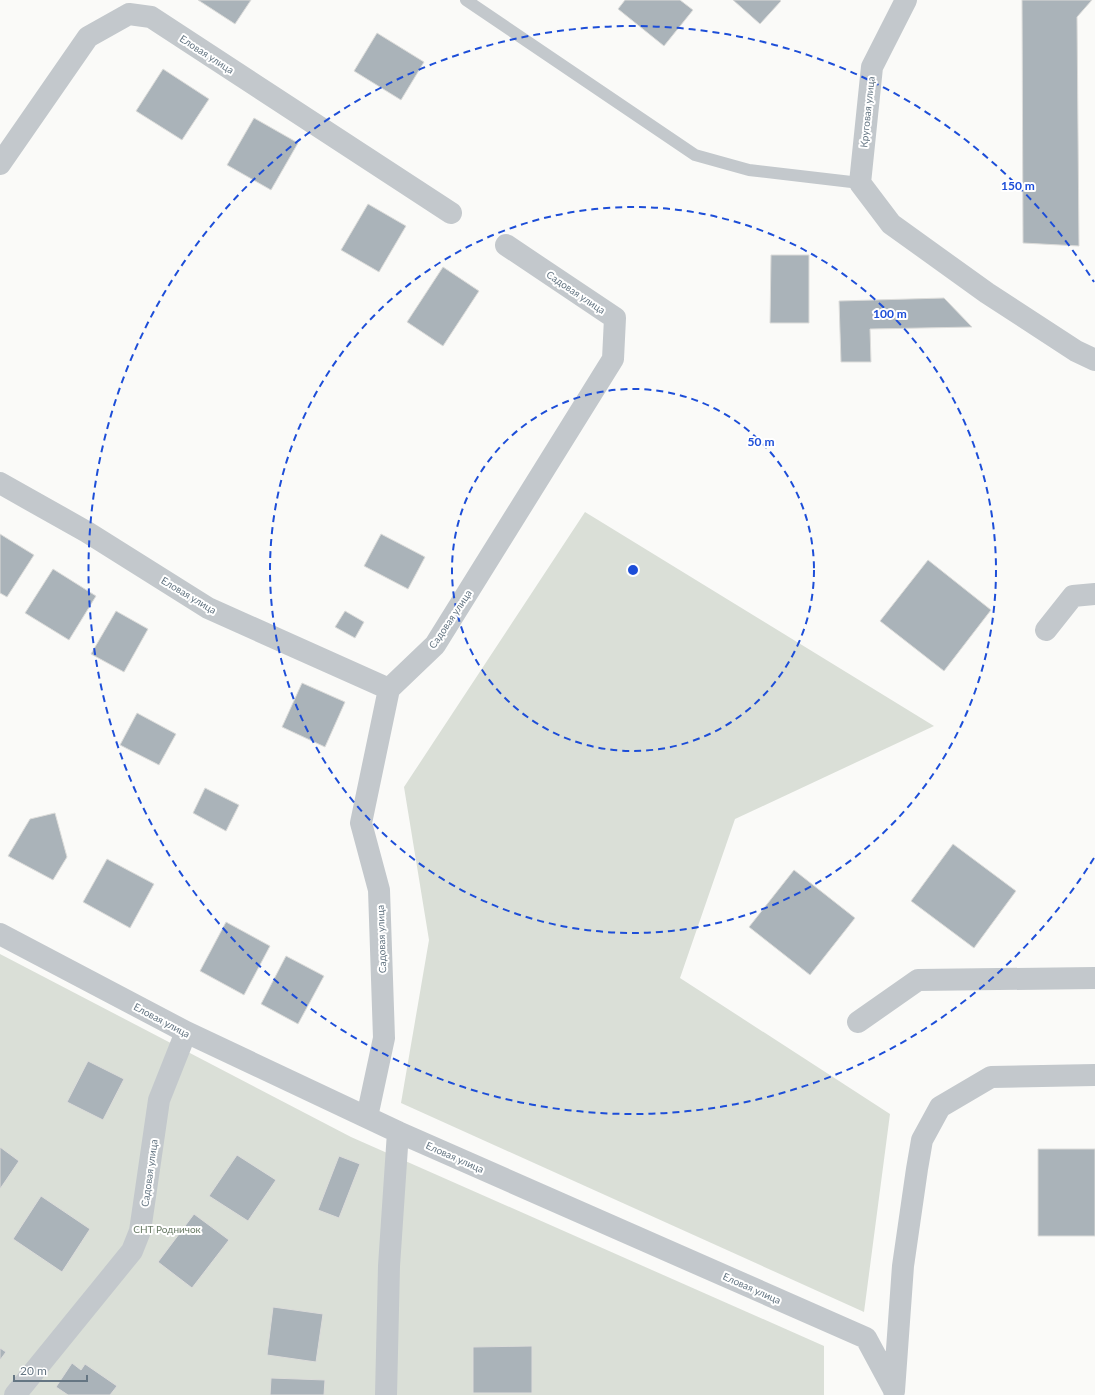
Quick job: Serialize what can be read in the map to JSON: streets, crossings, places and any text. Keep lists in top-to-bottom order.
{
  "streets": {
    "street": ["Еловая улица", "Круговая улица", "Садовая улица"]
  },
  "crossings": [
    ["Еловая улица", "Садовая улица"]
  ],
  "parks": ["СНТ Родничок"],
  "scale_bar": "20 m",
  "rings": ["150 m", "100 m", "50 m"]
}
